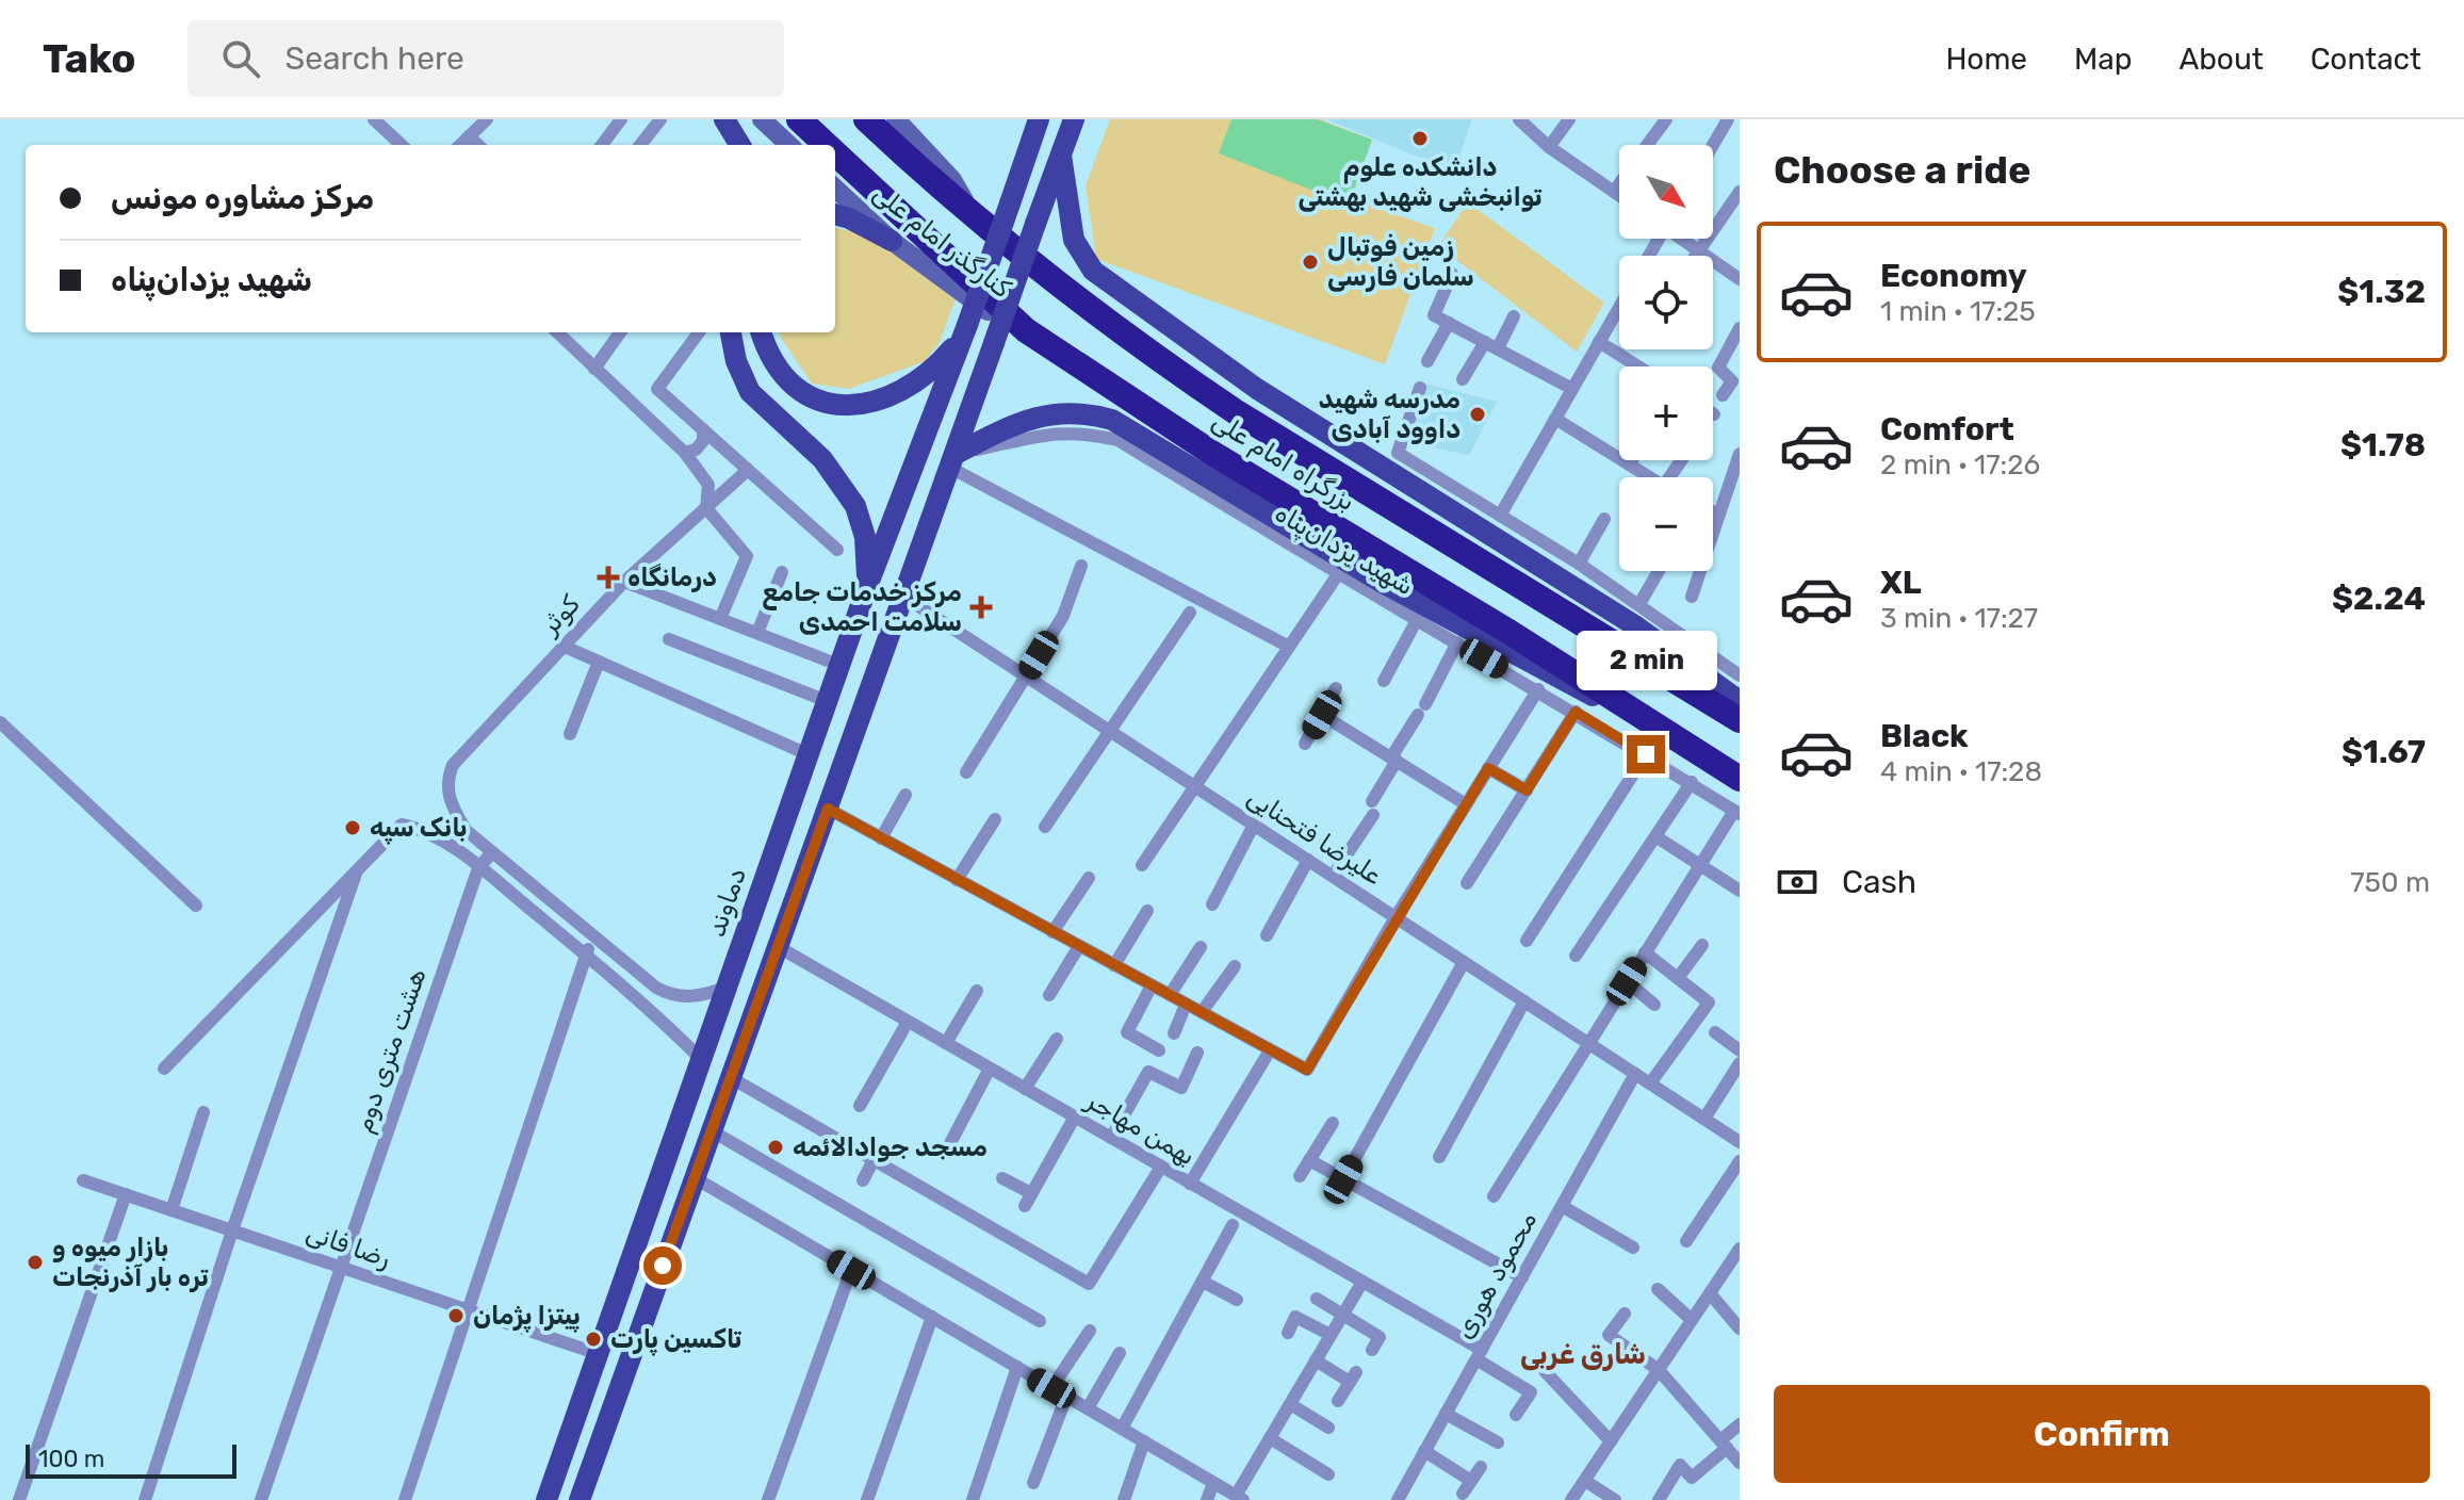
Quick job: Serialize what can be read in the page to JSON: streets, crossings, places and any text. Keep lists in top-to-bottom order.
{
  "streets": {
    "highway": ["بزرگراه امام علی"],
    "main road": ["کنارگذر امام علی", "دماوند"],
    "street": [
      "شهید یزدان‌پناه",
      "کوثر",
      "علیرضا فتحنایی",
      "هشت متری دوم",
      "بهمن مهاجر",
      "رضا فانی",
      "محمود هوری"
    ]
  },
  "crossings": [
    ["کنارگذر امام علی", "بزرگراه امام علی"],
    ["کوثر", "هشت متری دوم"],
    ["علیرضا فتحنایی", "محمود هوری"],
    ["دماوند", "رضا فانی"],
    ["هشت متری دوم", "رضا فانی"],
    ["بهمن مهاجر", "محمود هوری"]
  ],
  "districts": ["شارق غربی"],
  "places": {
    "other": [
      "دانشکده علوم توانبخشی شهید بهشتی",
      "زمین فوتبال سلمان فارسی",
      "مدرسه شهید داوود آبادی",
      "بانک سپه",
      "مسجد جوادالائمه",
      "بازار میوه و تره بار آذرنجات",
      "پیتزا پژمان",
      "تاکسین پارت"
    ],
    "health": ["درمانگاه", "مرکز خدمات جامع سلامت احمدی"]
  },
  "scale_bar": "100 m",
  "north": "bottom right",
  "page": {
    "header": "Tako",
    "search": "Search here",
    "nav": [
      "Home",
      "Map",
      "About",
      "Contact"
    ],
    "heading": "Choose a ride",
    "map_buttons": ["+", "−"],
    "banner": ["مرکز مشاوره مونس", "شهید یزدان‌پناه"],
    "list": [
      {
        "name": "Economy",
        "note": "1 min · 17:25",
        "value": "$1.32"
      },
      {
        "name": "Comfort",
        "note": "2 min · 17:26",
        "value": "$1.78"
      },
      {
        "name": "XL",
        "note": "3 min · 17:27",
        "value": "$2.24"
      },
      {
        "name": "Black",
        "note": "4 min · 17:28",
        "value": "$1.67"
      }
    ],
    "bubble": "2 min",
    "pay": ["Cash", "750 m"],
    "buttons": "Confirm",
    "scale": "100 m"
  }
}
